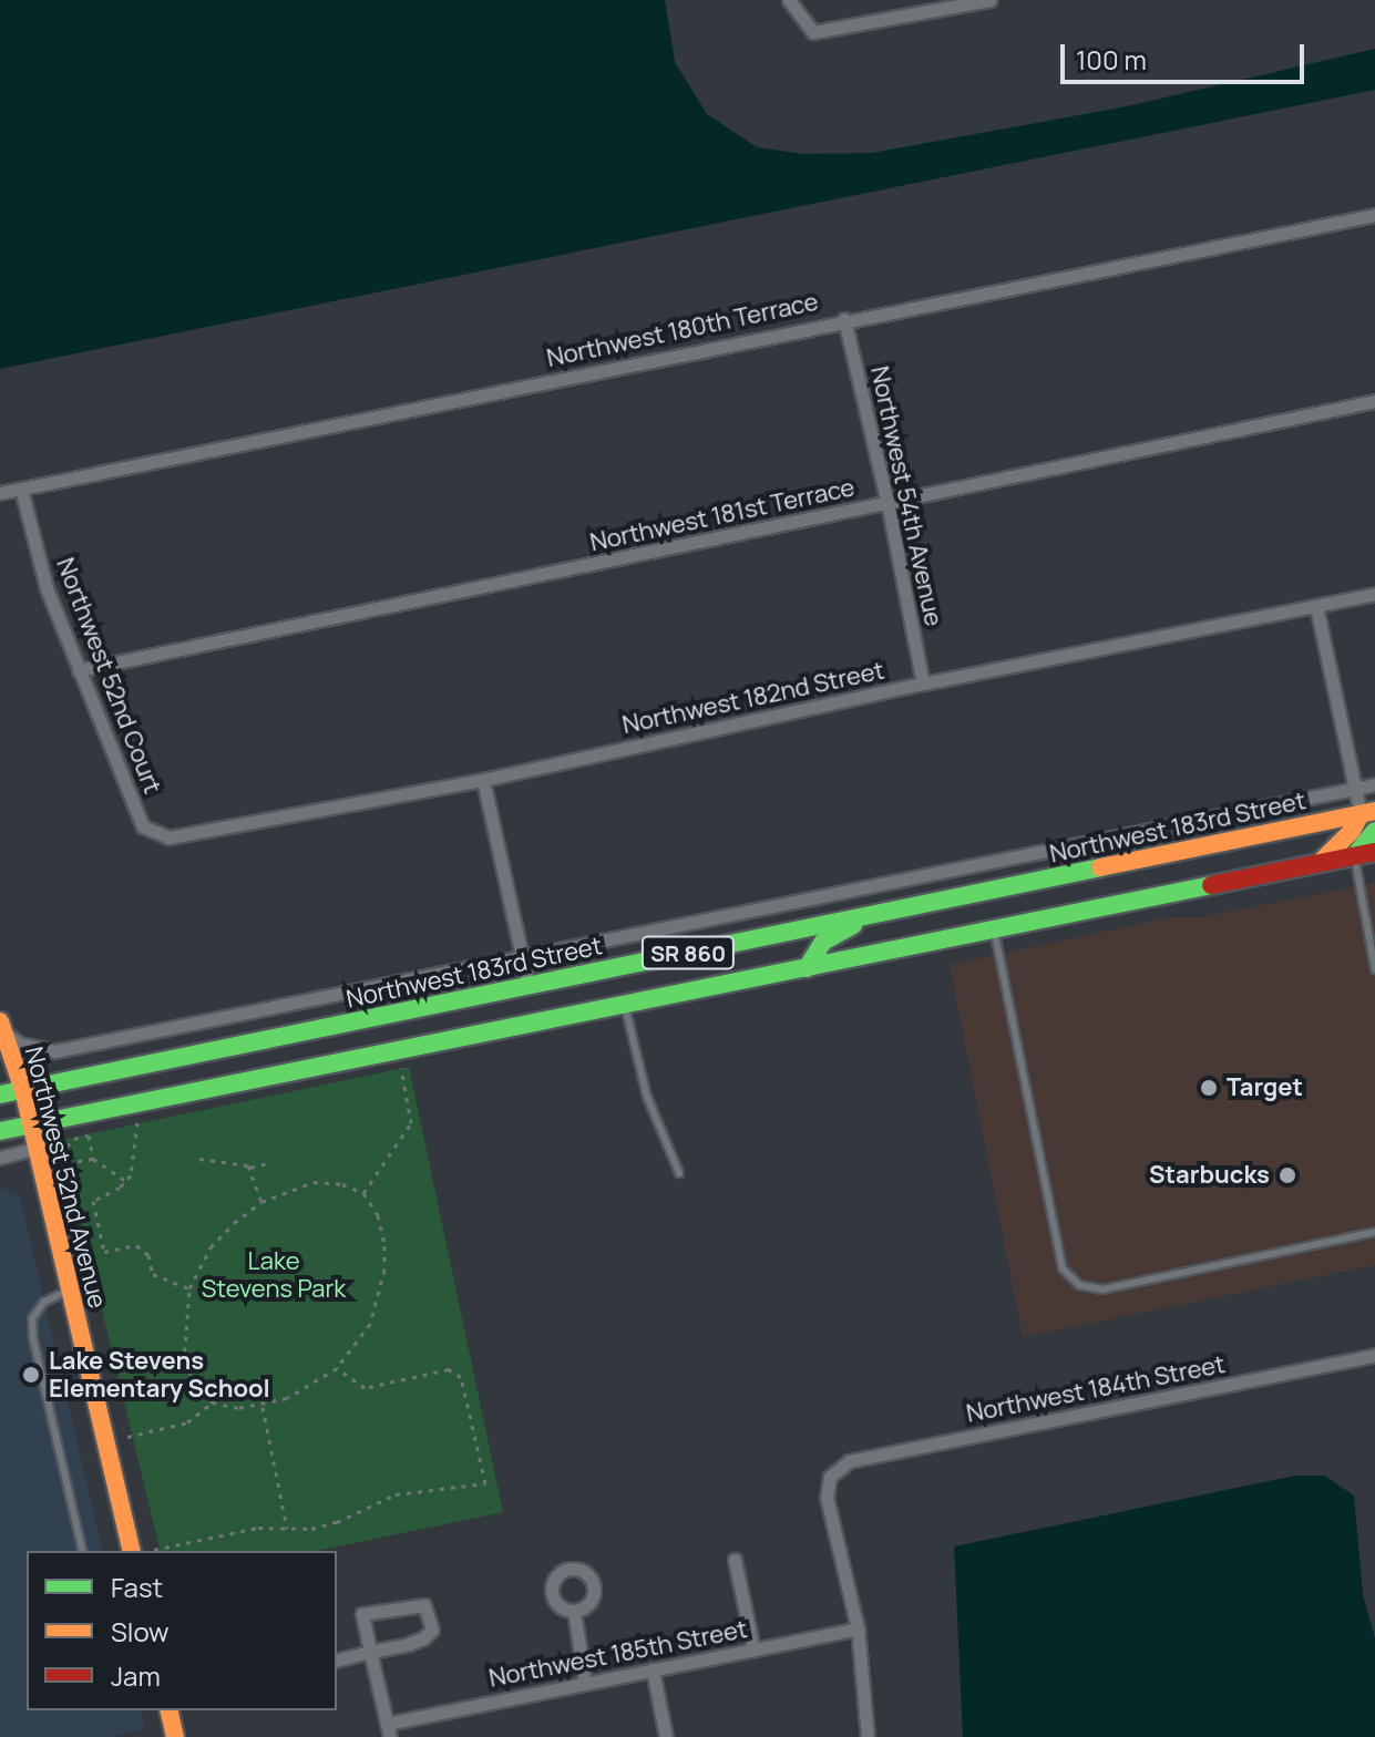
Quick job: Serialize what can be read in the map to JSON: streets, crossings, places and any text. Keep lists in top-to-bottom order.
{
  "streets": {
    "main road": ["Northwest 183rd Street", "SR 860", "Northwest 52nd Avenue"],
    "street": [
      "Northwest 180th Terrace",
      "Northwest 54th Avenue",
      "Northwest 181st Terrace",
      "Northwest 52nd Court",
      "Northwest 182nd Street",
      "Northwest 184th Street",
      "Northwest 185th Street"
    ]
  },
  "crossings": [
    ["Northwest 180th Terrace", "Northwest 54th Avenue"],
    ["Northwest 180th Terrace", "Northwest 52nd Court"],
    ["Northwest 54th Avenue", "Northwest 181st Terrace"],
    ["Northwest 54th Avenue", "Northwest 182nd Street"],
    ["Northwest 181st Terrace", "Northwest 52nd Court"],
    ["Northwest 52nd Court", "Northwest 182nd Street"],
    ["Northwest 183rd Street", "Northwest 52nd Avenue"],
    ["SR 860", "Northwest 52nd Avenue"],
    ["Northwest 184th Street", "Northwest 185th Street"]
  ],
  "parks": ["Lake Stevens Park"],
  "places": ["Target", "Starbucks", "Lake Stevens Elementary School"],
  "legend": ["Fast", "Slow", "Jam"],
  "scale_bar": "100 m"
}
